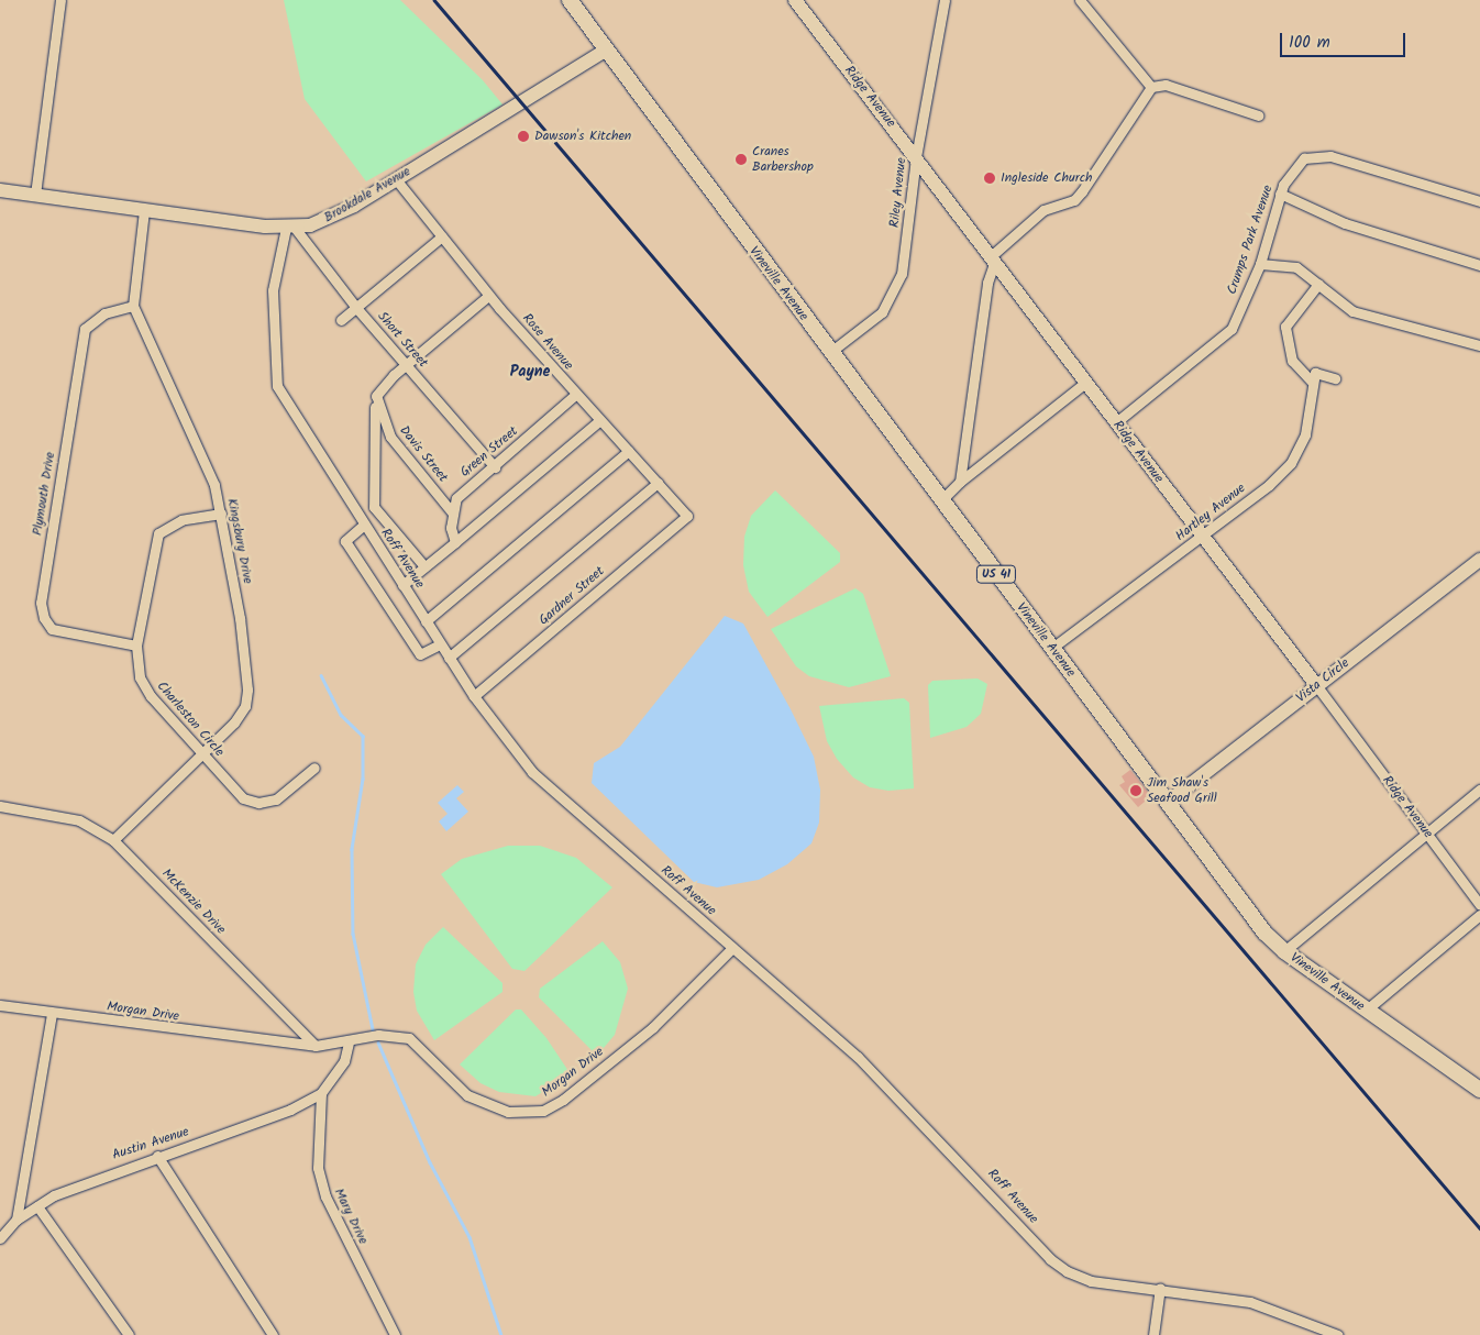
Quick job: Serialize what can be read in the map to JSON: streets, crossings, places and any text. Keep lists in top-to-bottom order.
{
  "streets": {
    "main road": ["Vineville Avenue", "US 41"],
    "street": [
      "Ridge Avenue",
      "Riley Avenue",
      "Brookdale Avenue",
      "Crumps Park Avenue",
      "Short Street",
      "Rose Avenue",
      "Green Street",
      "Davis Street",
      "Plymouth Drive",
      "Hartley Avenue",
      "Kingsbury Drive",
      "Roff Avenue",
      "Gardner Street",
      "Vista Circle",
      "Charleston Circle",
      "McKenzie Drive",
      "Morgan Drive",
      "Austin Avenue",
      "Mary Drive"
    ]
  },
  "crossings": [
    ["Ridge Avenue", "Riley Avenue"],
    ["Ridge Avenue", "Crumps Park Avenue"],
    ["Ridge Avenue", "Hartley Avenue"],
    ["Ridge Avenue", "Vista Circle"],
    ["Riley Avenue", "Vineville Avenue"],
    ["Brookdale Avenue", "Vineville Avenue"],
    ["Brookdale Avenue", "Short Street"],
    ["Brookdale Avenue", "Rose Avenue"],
    ["Brookdale Avenue", "Roff Avenue"],
    ["Vineville Avenue", "Hartley Avenue"],
    ["Vineville Avenue", "Vista Circle"],
    ["Short Street", "Green Street"],
    ["Short Street", "Roff Avenue"],
    ["Rose Avenue", "Green Street"],
    ["Rose Avenue", "Gardner Street"],
    ["Green Street", "Davis Street"],
    ["Plymouth Drive", "Kingsbury Drive"],
    ["Plymouth Drive", "Charleston Circle"],
    ["Kingsbury Drive", "Charleston Circle"],
    ["Kingsbury Drive", "McKenzie Drive"],
    ["Roff Avenue", "Gardner Street"],
    ["Roff Avenue", "Morgan Drive"],
    ["McKenzie Drive", "Morgan Drive"],
    ["Morgan Drive", "Mary Drive"],
    ["Austin Avenue", "Mary Drive"]
  ],
  "districts": ["Payne"],
  "places": [
    "Dawson's Kitchen",
    "Cranes Barbershop",
    "Ingleside Church",
    "Jim Shaw's Seafood Grill"
  ],
  "scale_bar": "100 m"
}
